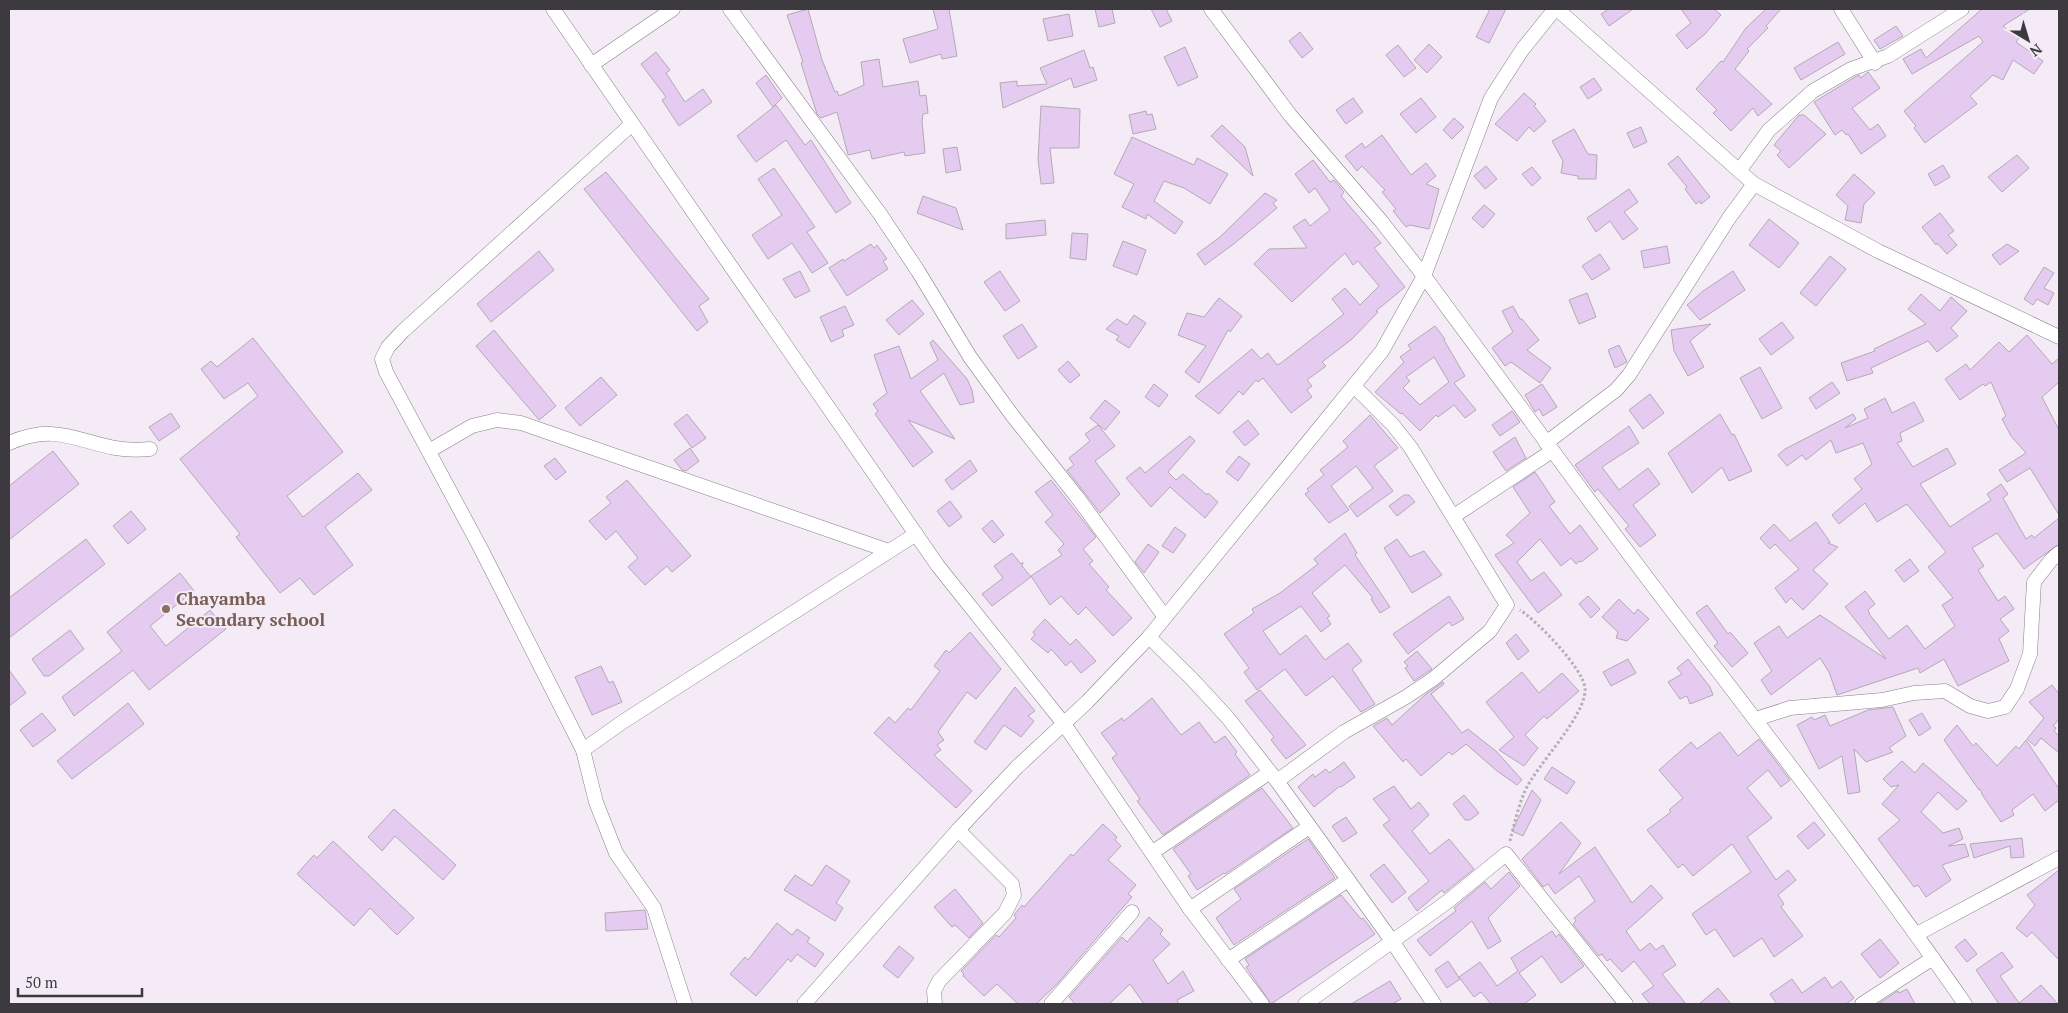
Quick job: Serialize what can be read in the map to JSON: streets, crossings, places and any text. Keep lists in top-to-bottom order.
{
  "places": ["Chayamba Secondary school"],
  "scale_bar": "50 m",
  "north": "bottom right"
}
